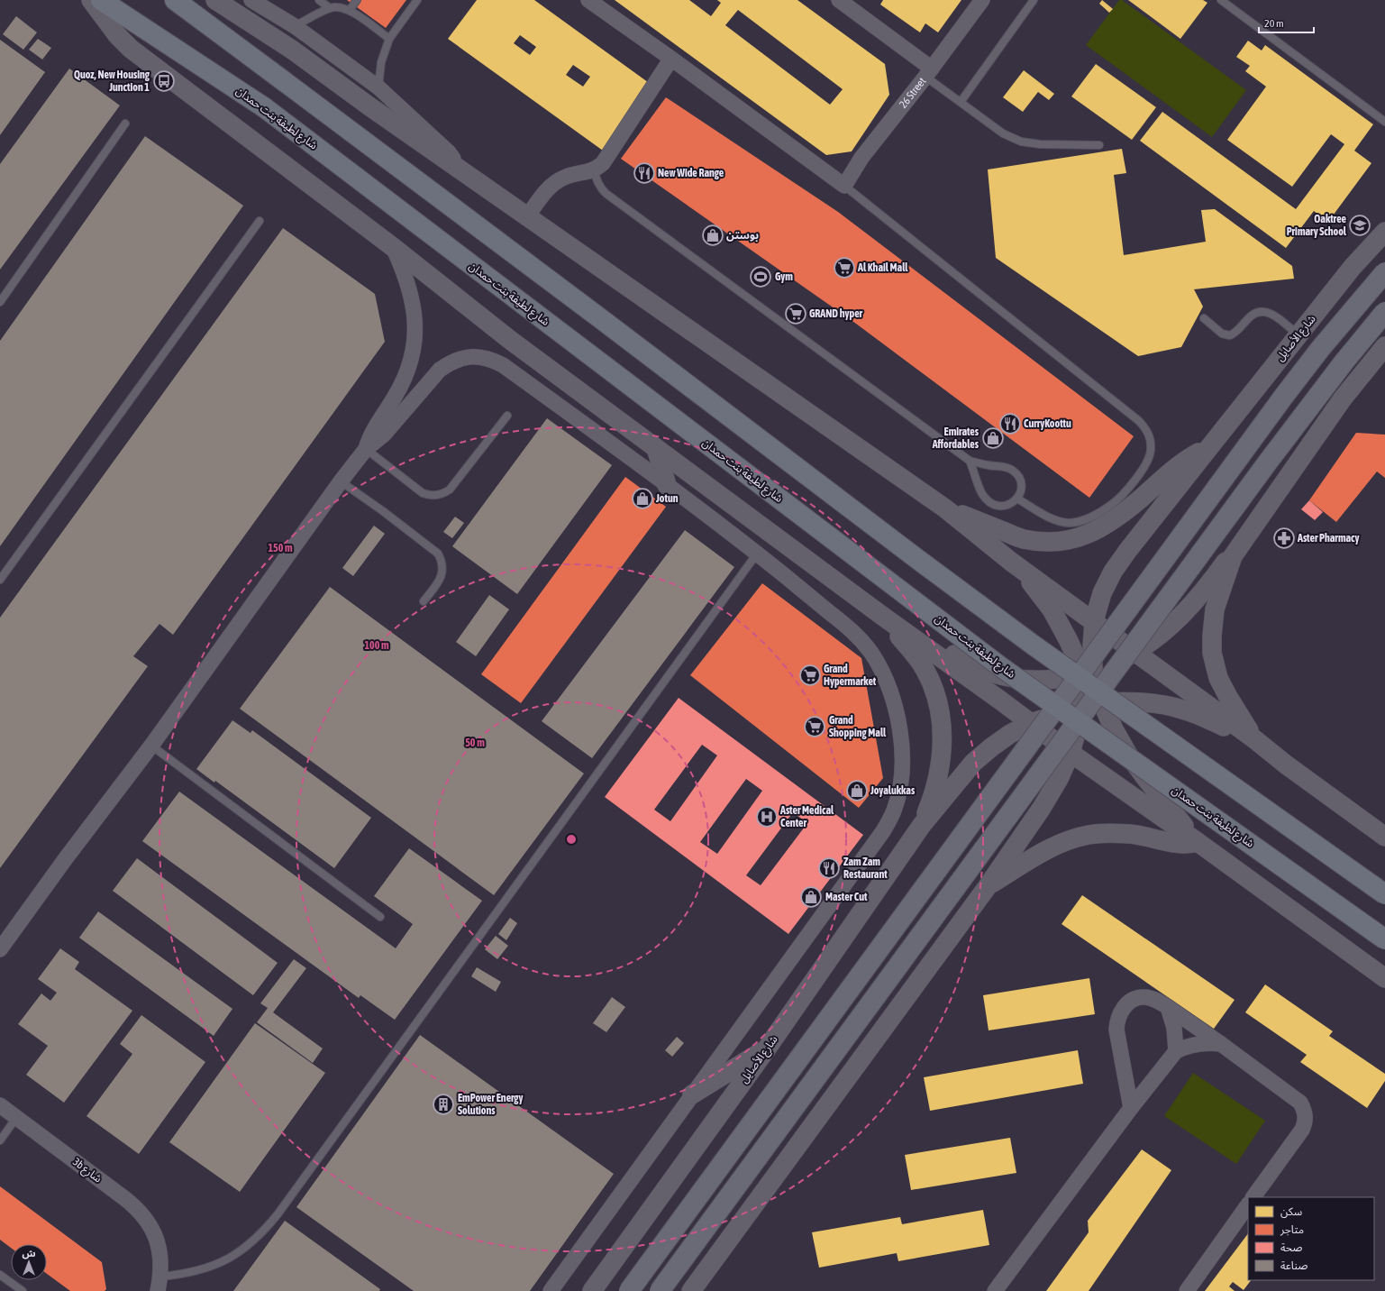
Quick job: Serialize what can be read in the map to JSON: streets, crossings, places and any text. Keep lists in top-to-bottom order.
{
  "streets": {
    "main road": ["شارع لطيفة بنت حمدان"],
    "street": ["26 Street", "شارع الأصايل", "3b شارع"]
  },
  "places": {
    "bus stop": ["Quoz, New Housing Junction 1"],
    "restaurant": ["New Wide Range", "CurryKoottu", "Zam Zam Restaurant"],
    "school or university": ["Oaktree Primary School"],
    "shop": [
      "بوستن",
      "Emirates Affordables",
      "Jotun",
      "Joyalukkas",
      "Master Cut"
    ],
    "supermarket": [
      "Al Khail Mall",
      "GRAND hyper",
      "Grand Hypermarket",
      "Grand Shopping Mall"
    ],
    "sports": ["Gym"],
    "pharmacy": ["Aster Pharmacy"],
    "hospital": ["Aster Medical Center"],
    "building": ["EmPower Energy Solutions"]
  },
  "legend": [
    "سكن",
    "متاجر",
    "صحة",
    "صناعة"
  ],
  "scale_bar": "20 m",
  "north": "top",
  "rings": ["150 m", "100 m", "50 m"]
}
